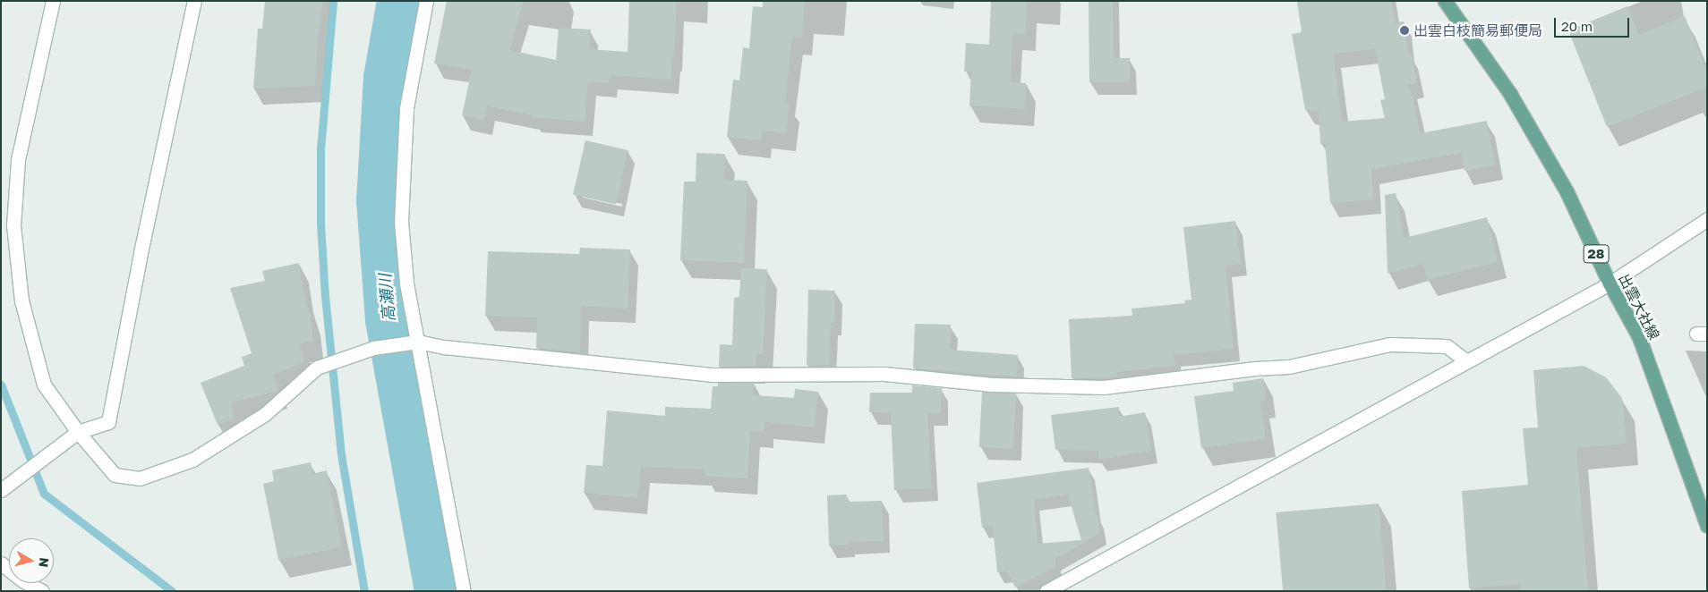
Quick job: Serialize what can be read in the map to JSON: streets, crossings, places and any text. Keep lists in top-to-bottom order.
{
  "streets": {
    "main road": ["28", "出雲大社線"]
  },
  "water": ["高瀬川"],
  "places": ["出雲白枝簡易郵便局"],
  "scale_bar": "20 m",
  "north": "right"
}
